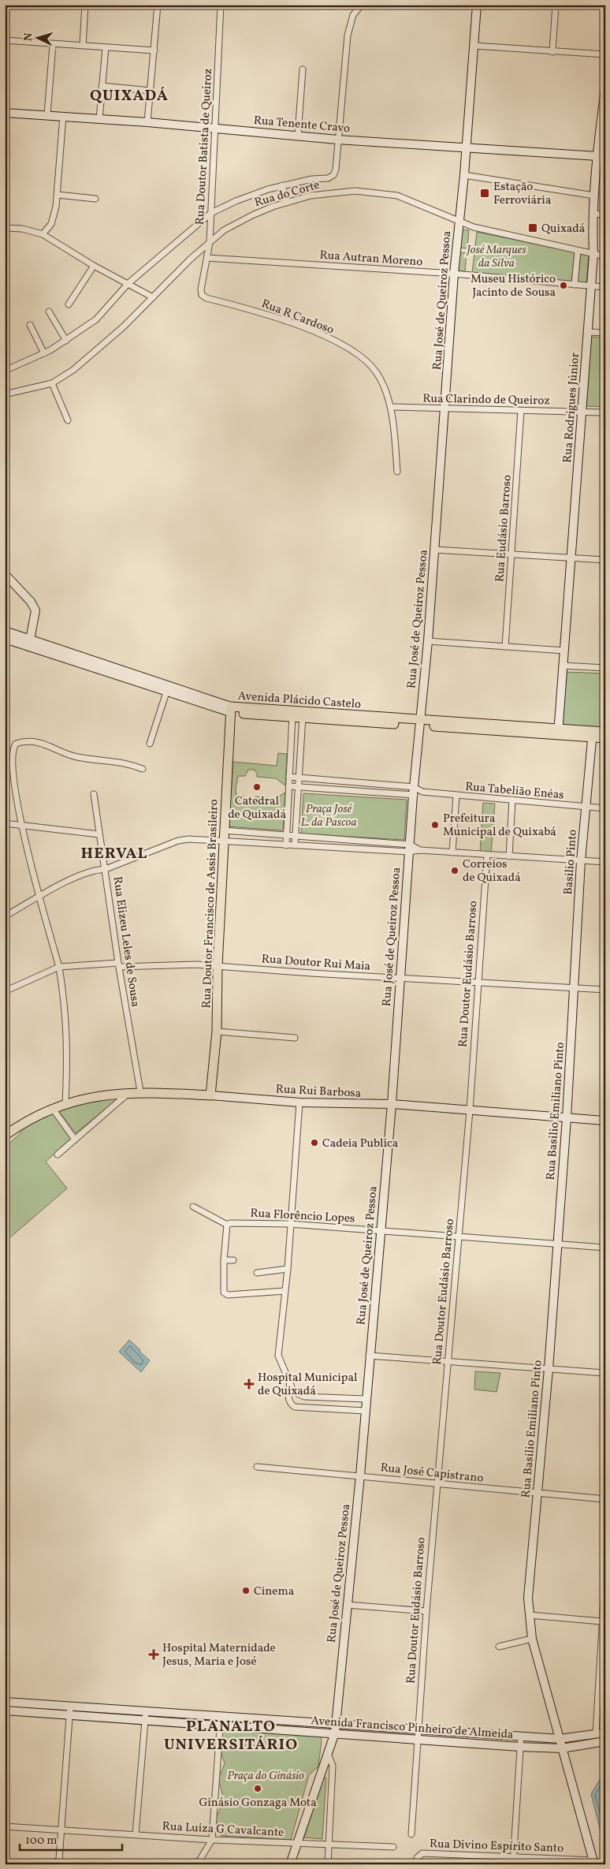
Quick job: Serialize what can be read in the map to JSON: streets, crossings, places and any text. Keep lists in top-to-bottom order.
{
  "streets": {
    "main road": [
      "Rua Tenente Cravo",
      "Rua José de Queiroz Pessoa",
      "Rua Rodrigues Júnior",
      "Avenida Plácido Castelo",
      "Basilio Pinto",
      "Rua Doutor Francisco de Assis Brasileiro",
      "Rua Rui Barbosa",
      "Rua Basilio Emiliano Pinto",
      "Avenida Francisco Pinheiro de Almeida"
    ],
    "street": [
      "Rua Doutor Batista de Queiroz",
      "Rua do Corte",
      "Rua Autran Moreno",
      "Rua R Cardoso",
      "Rua Clarindo de Queiroz",
      "Rua Eudásio Barroso",
      "Rua Tabelião Enéas",
      "Rua Elizeu Leles de Sousa",
      "Rua Doutor Rui Maia",
      "Rua Doutor Eudásio Barroso",
      "Rua Florêncio Lopes",
      "Rua José Capistrano",
      "Rua Luiza G Cavalcante",
      "Rua Divino Espírito Santo"
    ]
  },
  "crossings": [
    ["Rua Tenente Cravo", "Rua Doutor Batista de Queiroz"],
    ["Rua Tenente Cravo", "Rua José de Queiroz Pessoa"],
    ["Rua Tenente Cravo", "Rua Rodrigues Júnior"],
    ["Rua Doutor Batista de Queiroz", "Rua do Corte"],
    ["Rua Doutor Batista de Queiroz", "Rua Autran Moreno"],
    ["Rua Doutor Batista de Queiroz", "Rua R Cardoso"],
    ["Rua do Corte", "Rua José de Queiroz Pessoa"],
    ["Rua do Corte", "Rua Rodrigues Júnior"],
    ["Rua Autran Moreno", "Rua José de Queiroz Pessoa"],
    ["Rua Autran Moreno", "Rua Rodrigues Júnior"],
    ["Rua José de Queiroz Pessoa", "Rua Clarindo de Queiroz"],
    ["Rua José de Queiroz Pessoa", "Avenida Plácido Castelo"],
    ["Rua José de Queiroz Pessoa", "Rua Tabelião Enéas"],
    ["Rua José de Queiroz Pessoa", "Rua Doutor Rui Maia"],
    ["Rua José de Queiroz Pessoa", "Rua Rui Barbosa"],
    ["Rua José de Queiroz Pessoa", "Rua Florêncio Lopes"],
    ["Rua José de Queiroz Pessoa", "Rua José Capistrano"],
    ["Rua José de Queiroz Pessoa", "Avenida Francisco Pinheiro de Almeida"],
    ["Rua José de Queiroz Pessoa", "Rua Luiza G Cavalcante"],
    ["Rua R Cardoso", "Rua Clarindo de Queiroz"],
    ["Rua Clarindo de Queiroz", "Rua Rodrigues Júnior"],
    ["Rua Clarindo de Queiroz", "Rua Eudásio Barroso"],
    ["Rua Rodrigues Júnior", "Avenida Plácido Castelo"],
    ["Avenida Plácido Castelo", "Basilio Pinto"],
    ["Avenida Plácido Castelo", "Rua Doutor Francisco de Assis Brasileiro"],
    ["Rua Tabelião Enéas", "Basilio Pinto"],
    ["Basilio Pinto", "Rua Doutor Rui Maia"],
    ["Basilio Pinto", "Rua Basilio Emiliano Pinto"],
    ["Rua Doutor Francisco de Assis Brasileiro", "Rua Doutor Rui Maia"],
    ["Rua Doutor Francisco de Assis Brasileiro", "Rua Rui Barbosa"],
    ["Rua Elizeu Leles de Sousa", "Rua Doutor Rui Maia"],
    ["Rua Elizeu Leles de Sousa", "Rua Rui Barbosa"],
    ["Rua Doutor Rui Maia", "Rua Doutor Eudásio Barroso"],
    ["Rua Doutor Rui Maia", "Rua Basilio Emiliano Pinto"],
    ["Rua Doutor Eudásio Barroso", "Rua Rui Barbosa"],
    ["Rua Doutor Eudásio Barroso", "Rua Florêncio Lopes"],
    ["Rua Doutor Eudásio Barroso", "Rua José Capistrano"],
    ["Rua Doutor Eudásio Barroso", "Avenida Francisco Pinheiro de Almeida"],
    ["Rua Rui Barbosa", "Rua Basilio Emiliano Pinto"],
    ["Rua Basilio Emiliano Pinto", "Rua Florêncio Lopes"],
    ["Rua Basilio Emiliano Pinto", "Rua José Capistrano"],
    ["Rua Basilio Emiliano Pinto", "Avenida Francisco Pinheiro de Almeida"],
    ["Rua Basilio Emiliano Pinto", "Rua Divino Espírito Santo"]
  ],
  "districts": ["QUIXADÁ", "HERVAL", "PLANALTO UNIVERSITÁRIO"],
  "parks": ["José Marques da Silva", "Praça José L. da Pascoa", "Praça do Ginásio"],
  "places": {
    "transit": ["Estação Ferroviária", "Quixadá"],
    "other": [
      "Museu Histórico Jacinto de Sousa",
      "Catedral de Quixadá",
      "Prefeitura Municipal de Quixabá",
      "Correios de Quixadá",
      "Cadeia Publica",
      "Cinema",
      "Ginásio Gonzaga Mota"
    ],
    "health": ["Hospital Municipal de Quixadá", "Hospital Maternidade Jesus, Maria e José"]
  },
  "scale_bar": "100 m",
  "north": "left"
}
